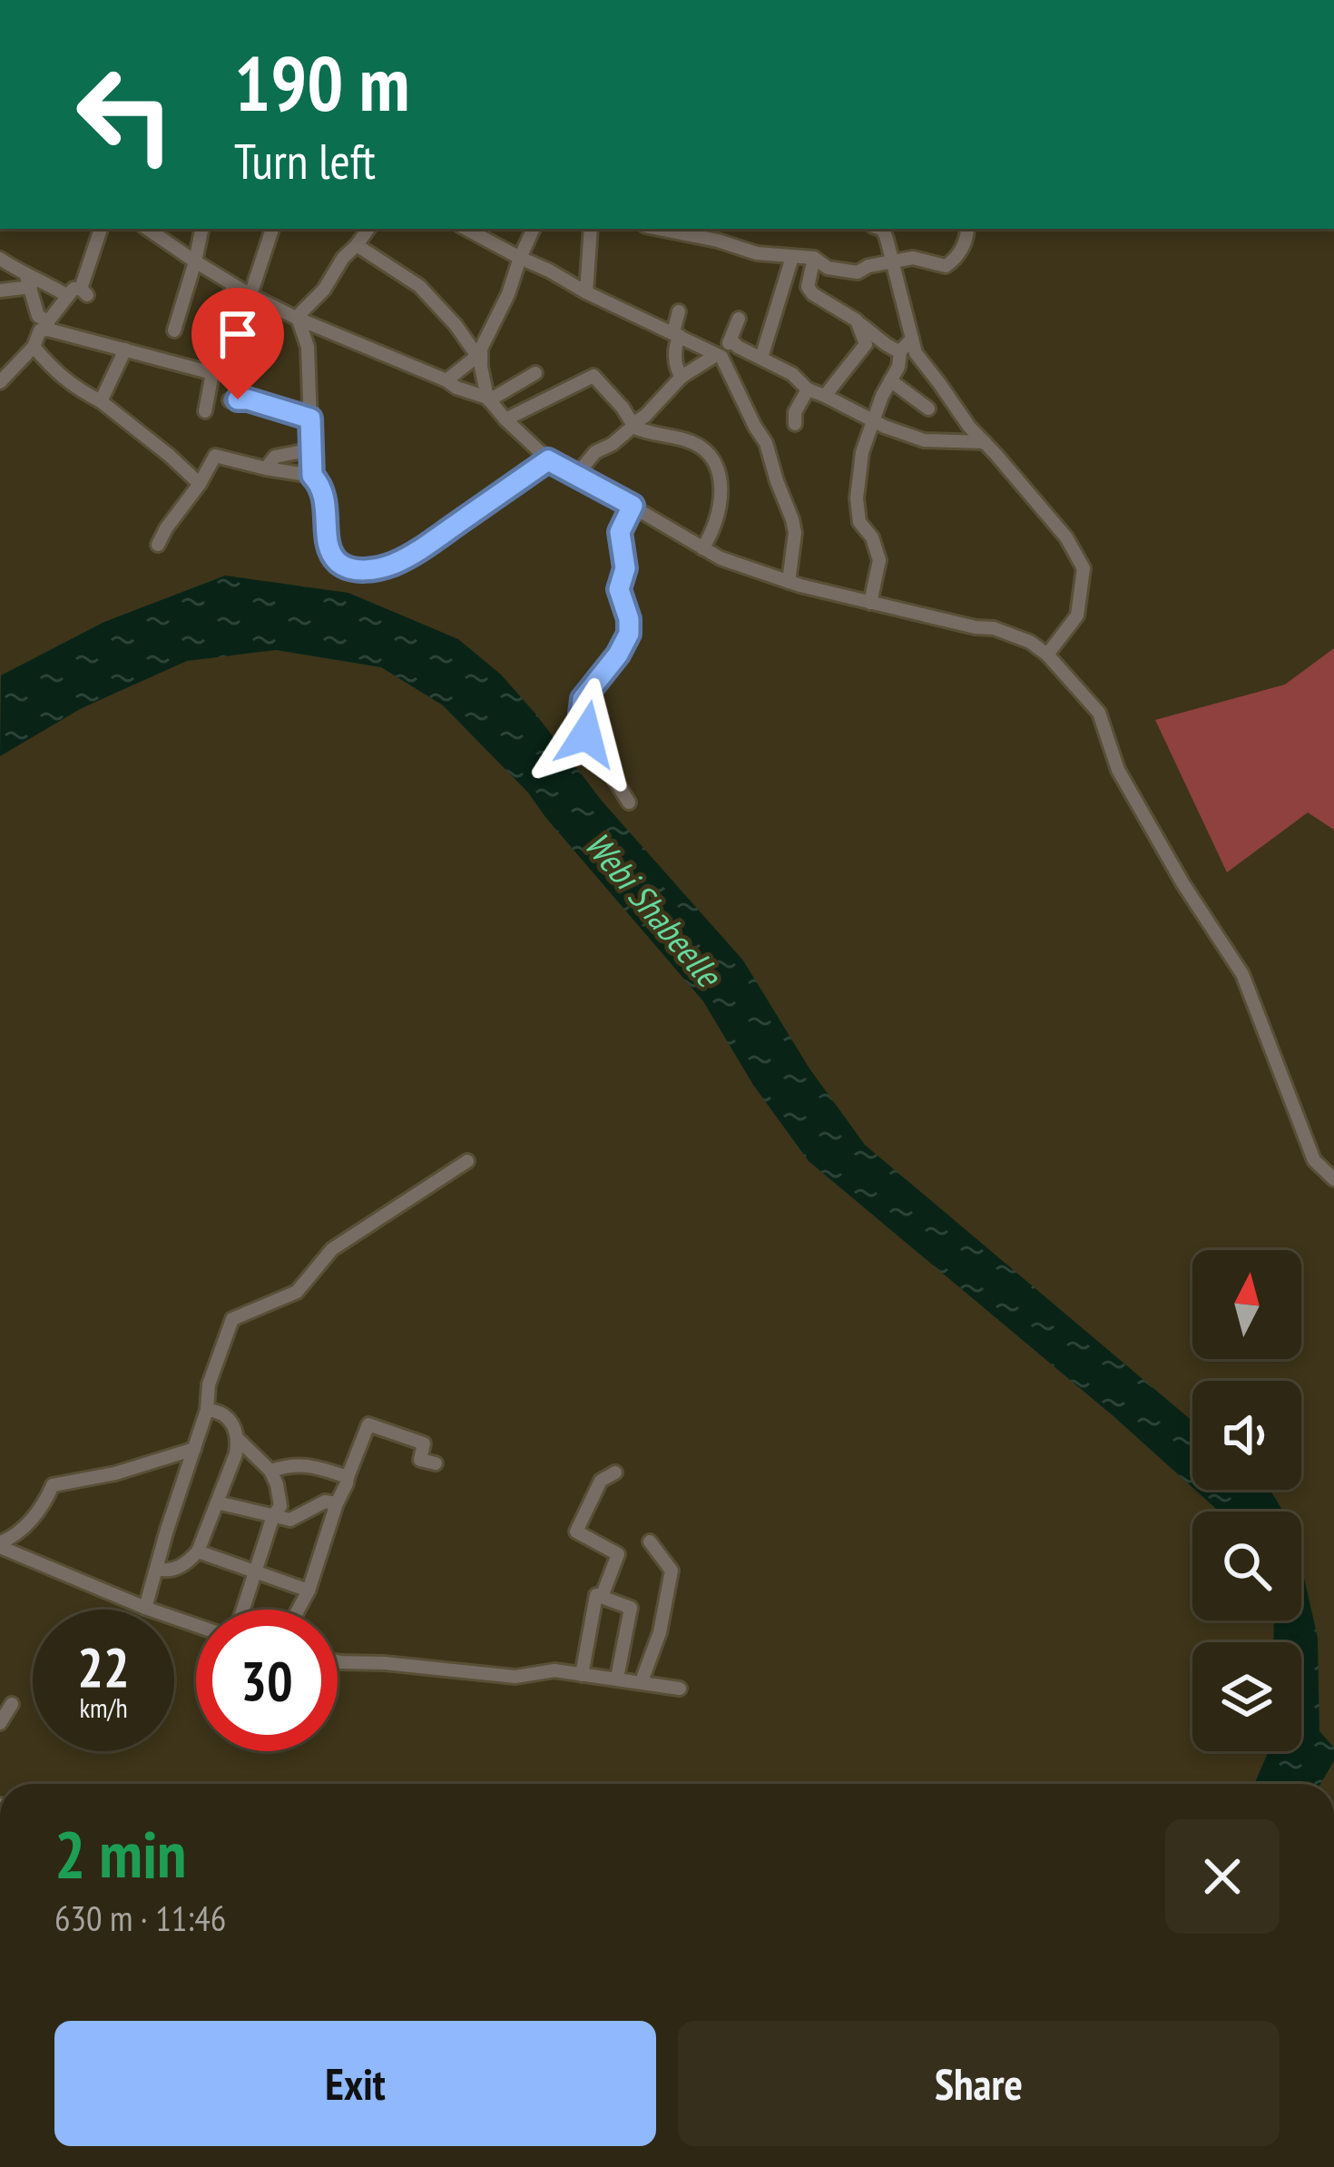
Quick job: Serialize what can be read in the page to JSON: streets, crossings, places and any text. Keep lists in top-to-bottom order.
{
  "water": ["Webi Shabeelle"],
  "north": "top",
  "page": {
    "turn": ["190 m", "Turn left"],
    "speed": "22 km/h",
    "limit": "30",
    "heading": ["2 min", "630 m · 11:46"],
    "buttons": ["Exit", "Share"]
  }
}
